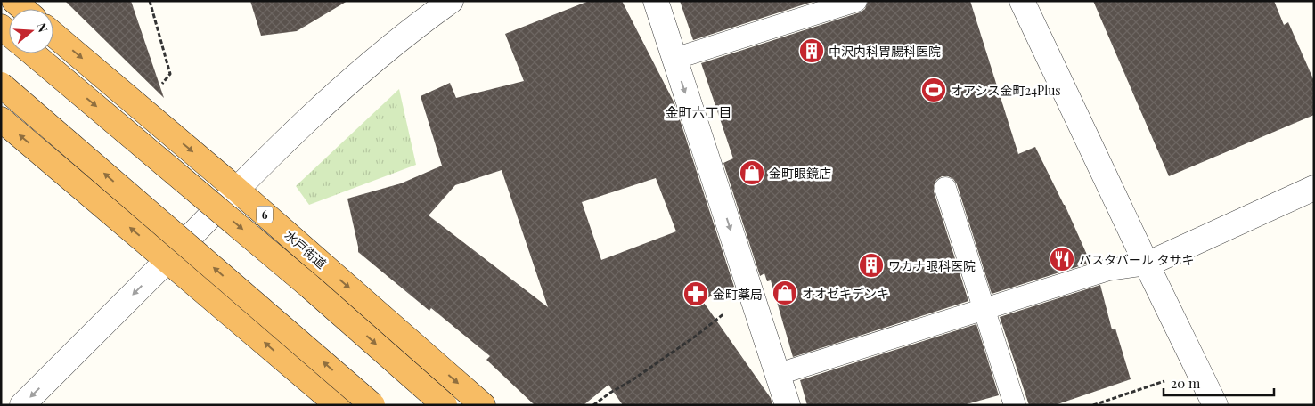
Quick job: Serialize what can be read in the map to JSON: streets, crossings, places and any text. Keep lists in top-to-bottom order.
{
  "streets": {
    "highway": ["6", "水戸街道"]
  },
  "districts": ["金町六丁目"],
  "places": {
    "building": ["中沢内科胃腸科医院", "ワカナ眼科医院"],
    "sports": ["オアシス金町24Plus"],
    "shop": ["金町眼鏡店", "オオゼキデンキ"],
    "restaurant": ["パスタバール タサキ"],
    "pharmacy": ["金町薬局"]
  },
  "scale_bar": "20 m",
  "north": "right"
}
